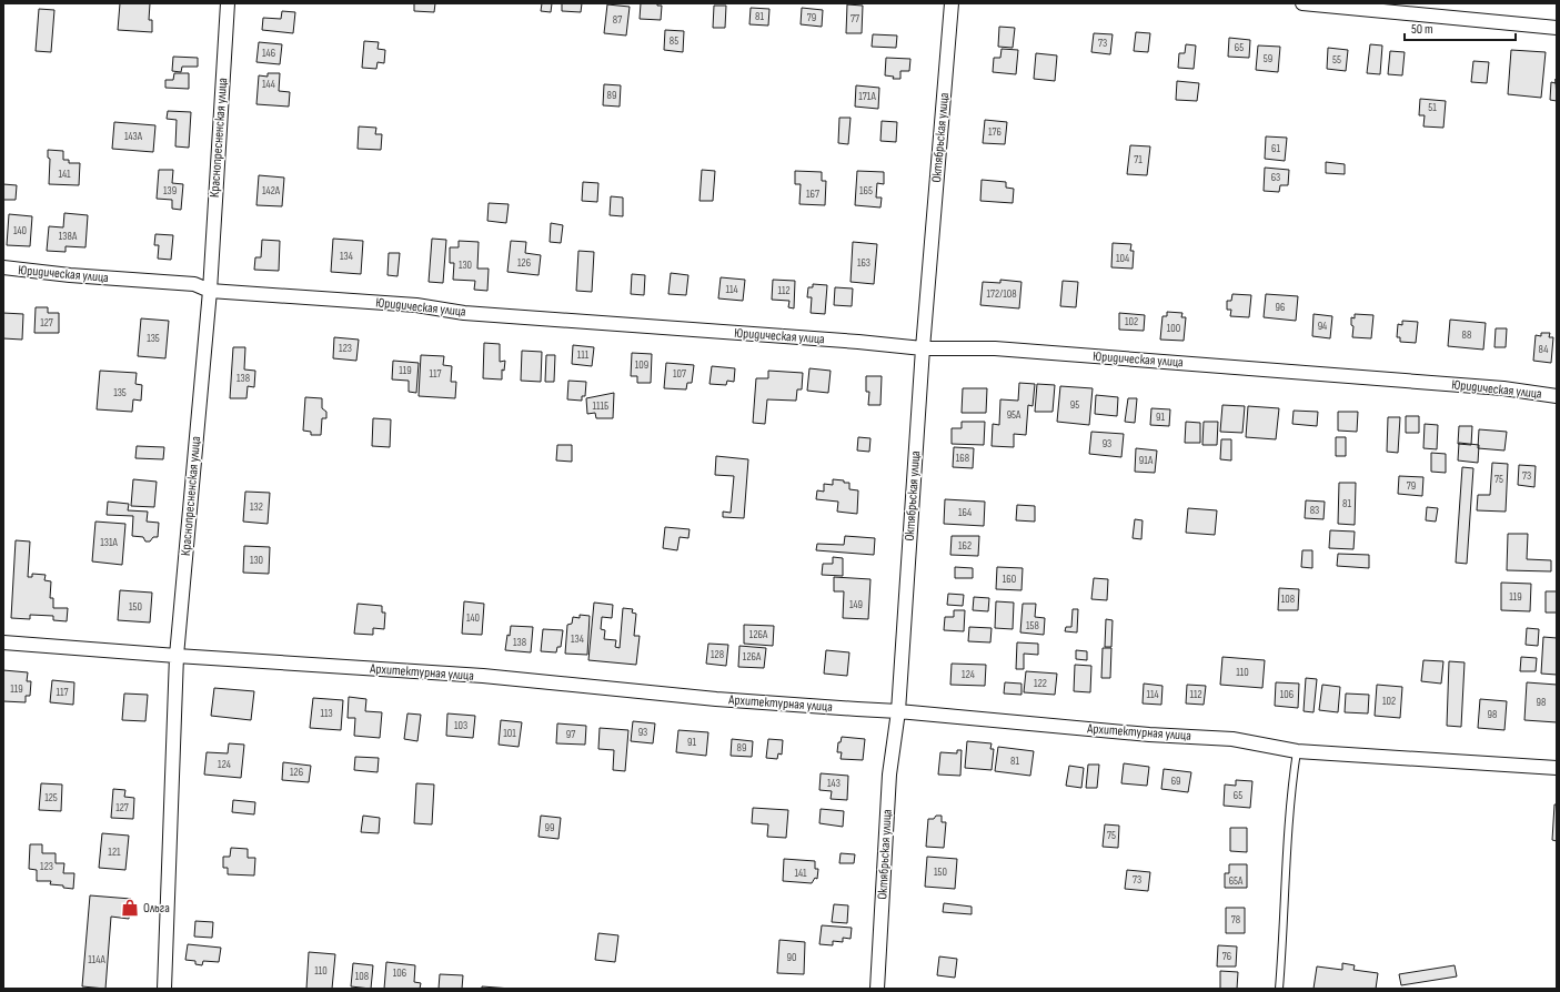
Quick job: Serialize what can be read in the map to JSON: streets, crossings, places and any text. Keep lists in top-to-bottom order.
{
  "streets": {
    "street": [
      "Краснопресненская улица",
      "Октябрьская улица",
      "Юридическая улица",
      "Архитектурная улица"
    ]
  },
  "crossings": [
    ["Краснопресненская улица", "Юридическая улица"],
    ["Краснопресненская улица", "Архитектурная улица"],
    ["Октябрьская улица", "Юридическая улица"],
    ["Октябрьская улица", "Архитектурная улица"]
  ],
  "places": {
    "shop": ["Ольга"]
  },
  "house_numbers": [
    "81",
    "79",
    "77",
    "87",
    "85",
    "73",
    "65",
    "146",
    "59",
    "55",
    "144",
    "89",
    "171А",
    "51",
    "176",
    "143А",
    "61",
    "71",
    "141",
    "63",
    "139",
    "142А",
    "165",
    "167",
    "140",
    "138А",
    "134",
    "104",
    "126",
    "163",
    "130",
    "114",
    "112",
    "172/108",
    "96",
    "102",
    "127",
    "94",
    "100",
    "88",
    "135",
    "123",
    "84",
    "111",
    "109",
    "119",
    "117",
    "107",
    "138",
    "135",
    "95",
    "111Б",
    "95А",
    "91",
    "93",
    "168",
    "91А",
    "73",
    "75",
    "79",
    "81",
    "132",
    "83",
    "164",
    "131А",
    "162",
    "130",
    "160",
    "119",
    "108",
    "149",
    "150",
    "140",
    "158",
    "126А",
    "134",
    "138",
    "128",
    "126А",
    "110",
    "124",
    "122",
    "119",
    "117",
    "114",
    "112",
    "106",
    "102",
    "98",
    "113",
    "98",
    "103",
    "93",
    "101",
    "97",
    "91",
    "89",
    "81",
    "124",
    "126",
    "69",
    "143",
    "65",
    "125",
    "127",
    "99",
    "75",
    "121",
    "123",
    "150",
    "141",
    "73",
    "65А",
    "78",
    "76",
    "90",
    "114А",
    "110",
    "106",
    "108"
  ],
  "scale_bar": "50 m"
}
